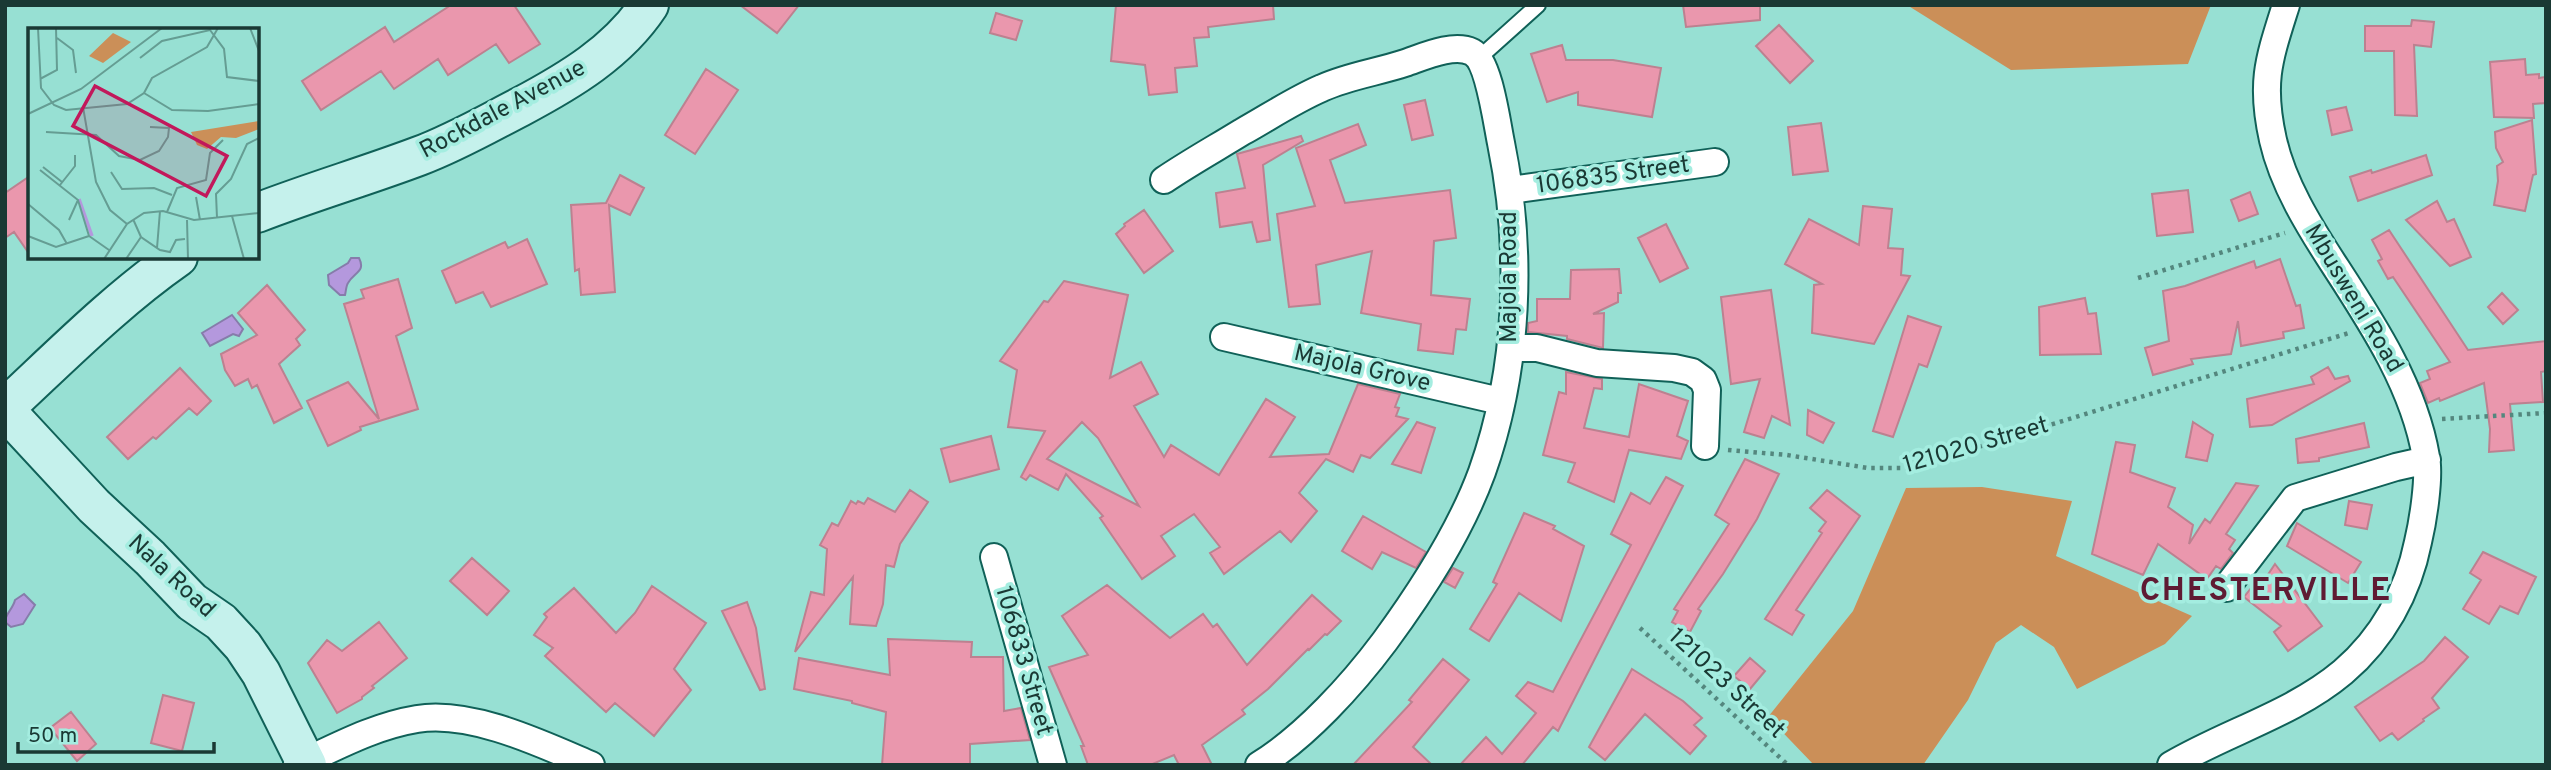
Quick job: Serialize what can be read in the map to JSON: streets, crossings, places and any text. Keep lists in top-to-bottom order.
{
  "streets": {
    "street": [
      "Rockdale Avenue",
      "106835 Street",
      "Majola Road",
      "Mbusweni Road",
      "Majola Grove",
      "Nala Road",
      "106833 Street"
    ],
    "path": ["121020 Street", "121023 Street"]
  },
  "crossings": [
    ["106835 Street", "Majola Road"],
    ["Majola Road", "Majola Grove"],
    ["Mbusweni Road", "121020 Street"]
  ],
  "districts": ["CHESTERVILLE"],
  "scale_bar": "50 m"
}
